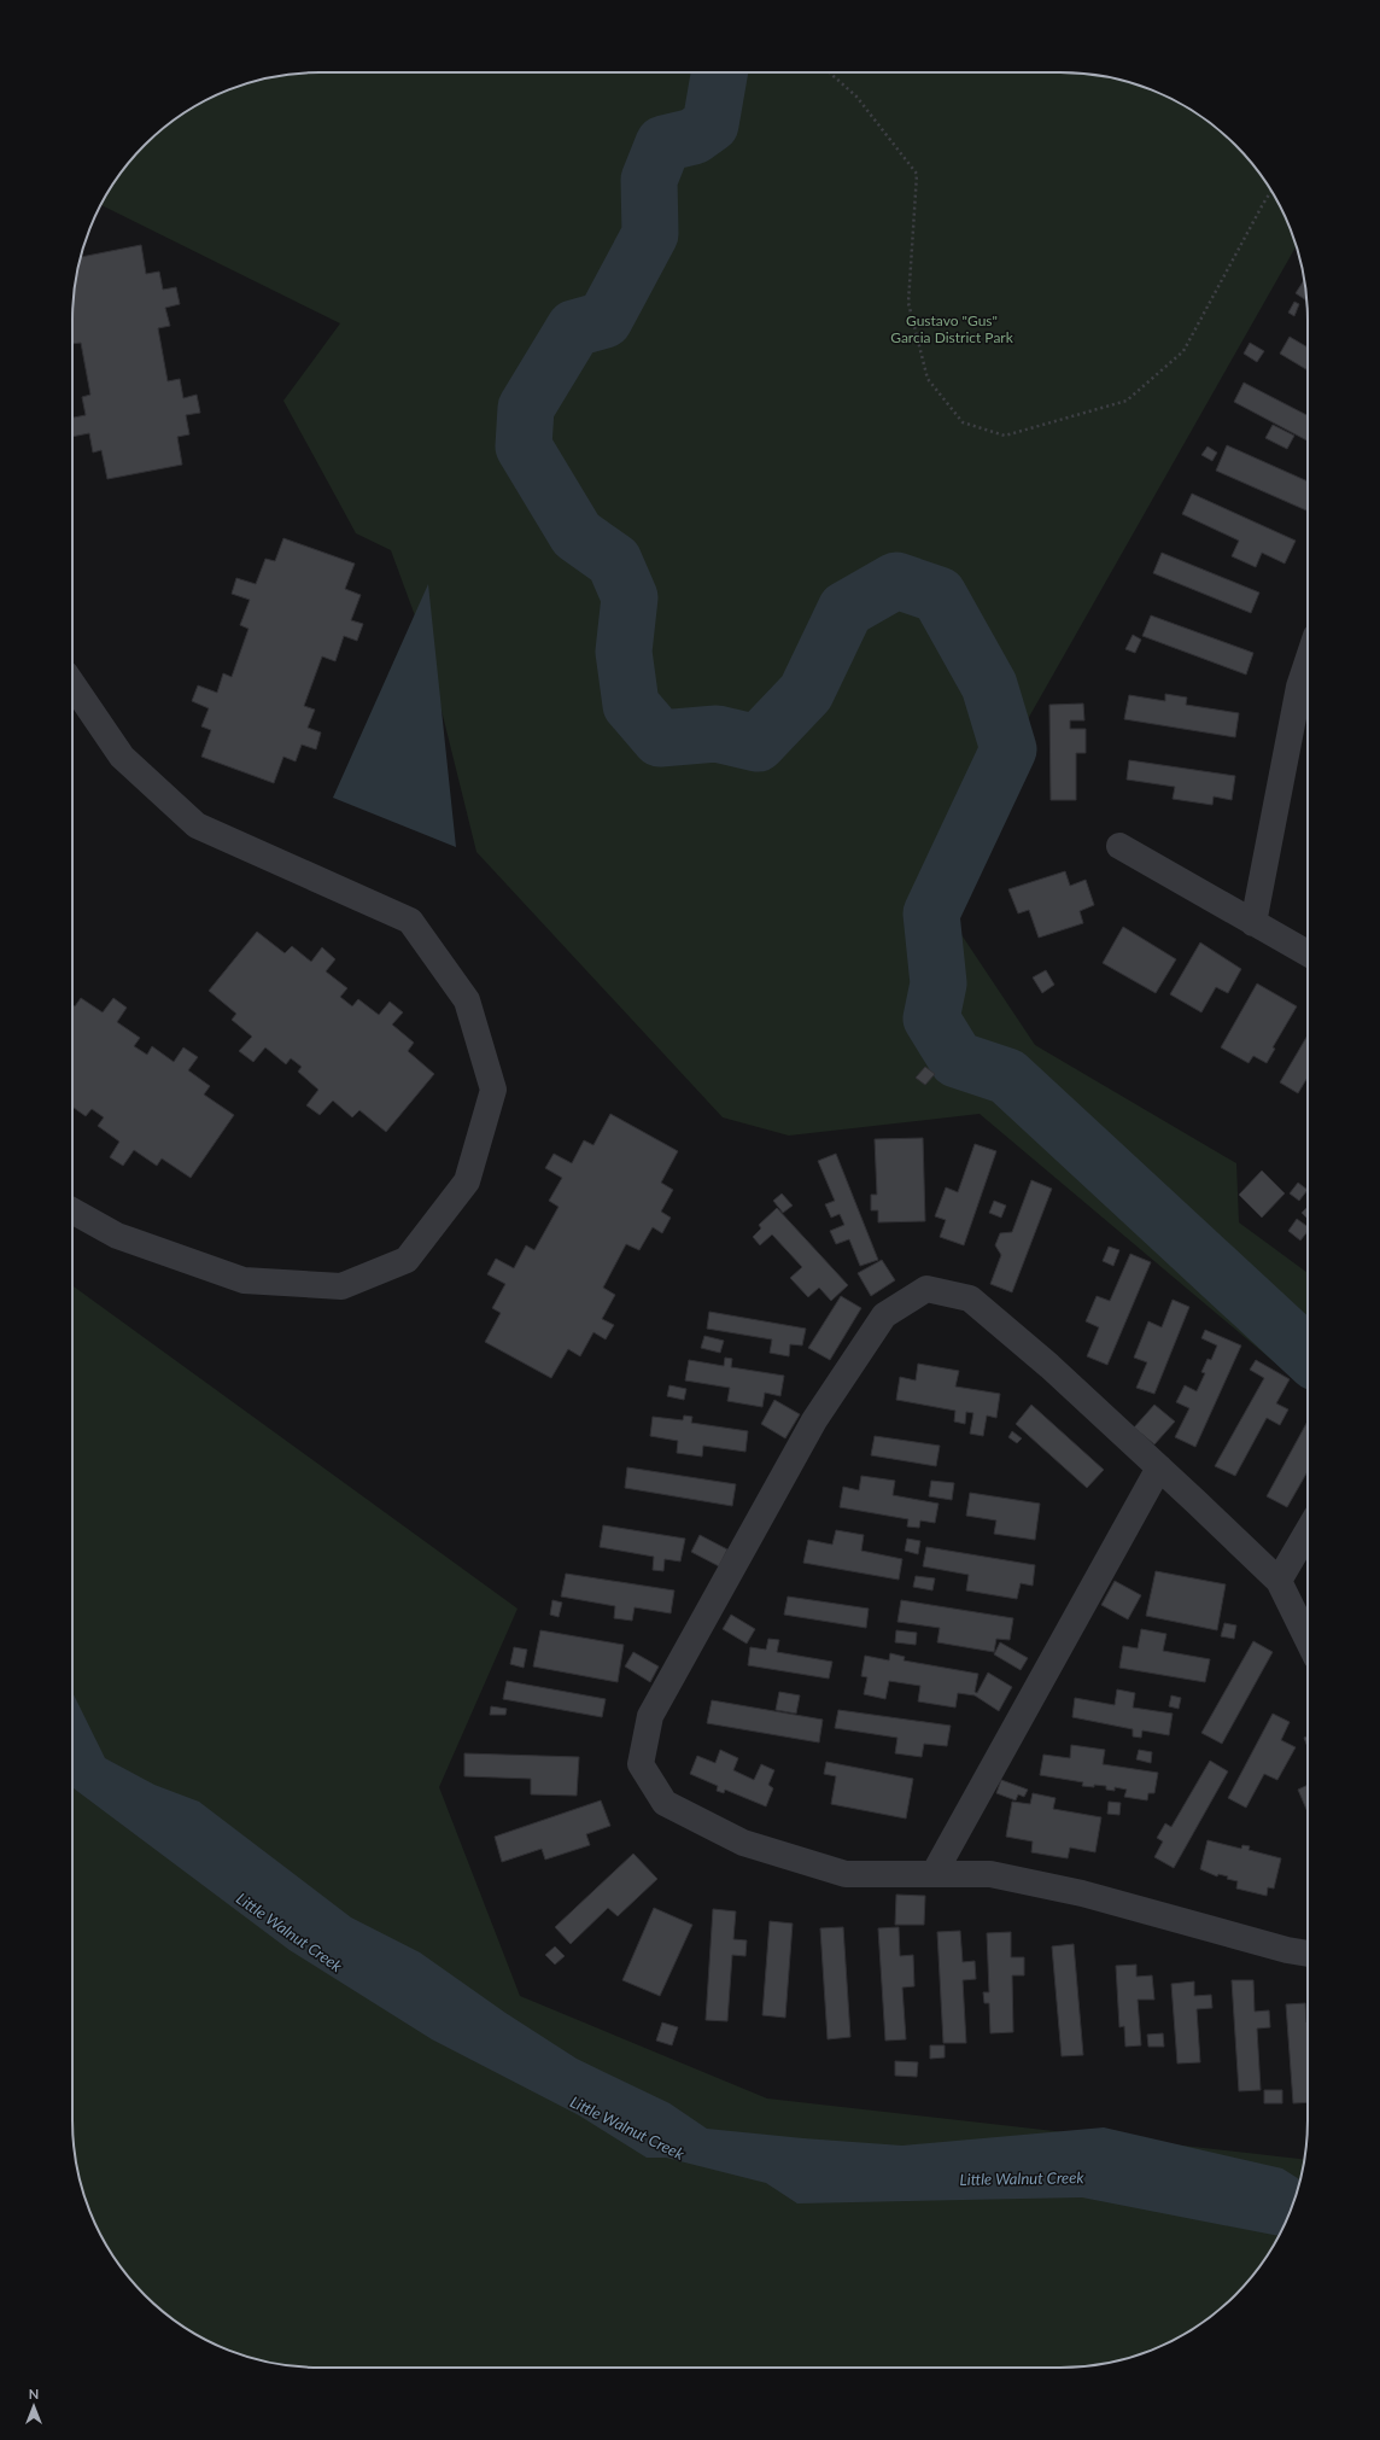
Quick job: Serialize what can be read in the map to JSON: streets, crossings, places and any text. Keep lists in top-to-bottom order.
{
  "water": ["Little Walnut Creek"],
  "parks": ["Gustavo \"Gus\" Garcia District Park"],
  "north": "top"
}
